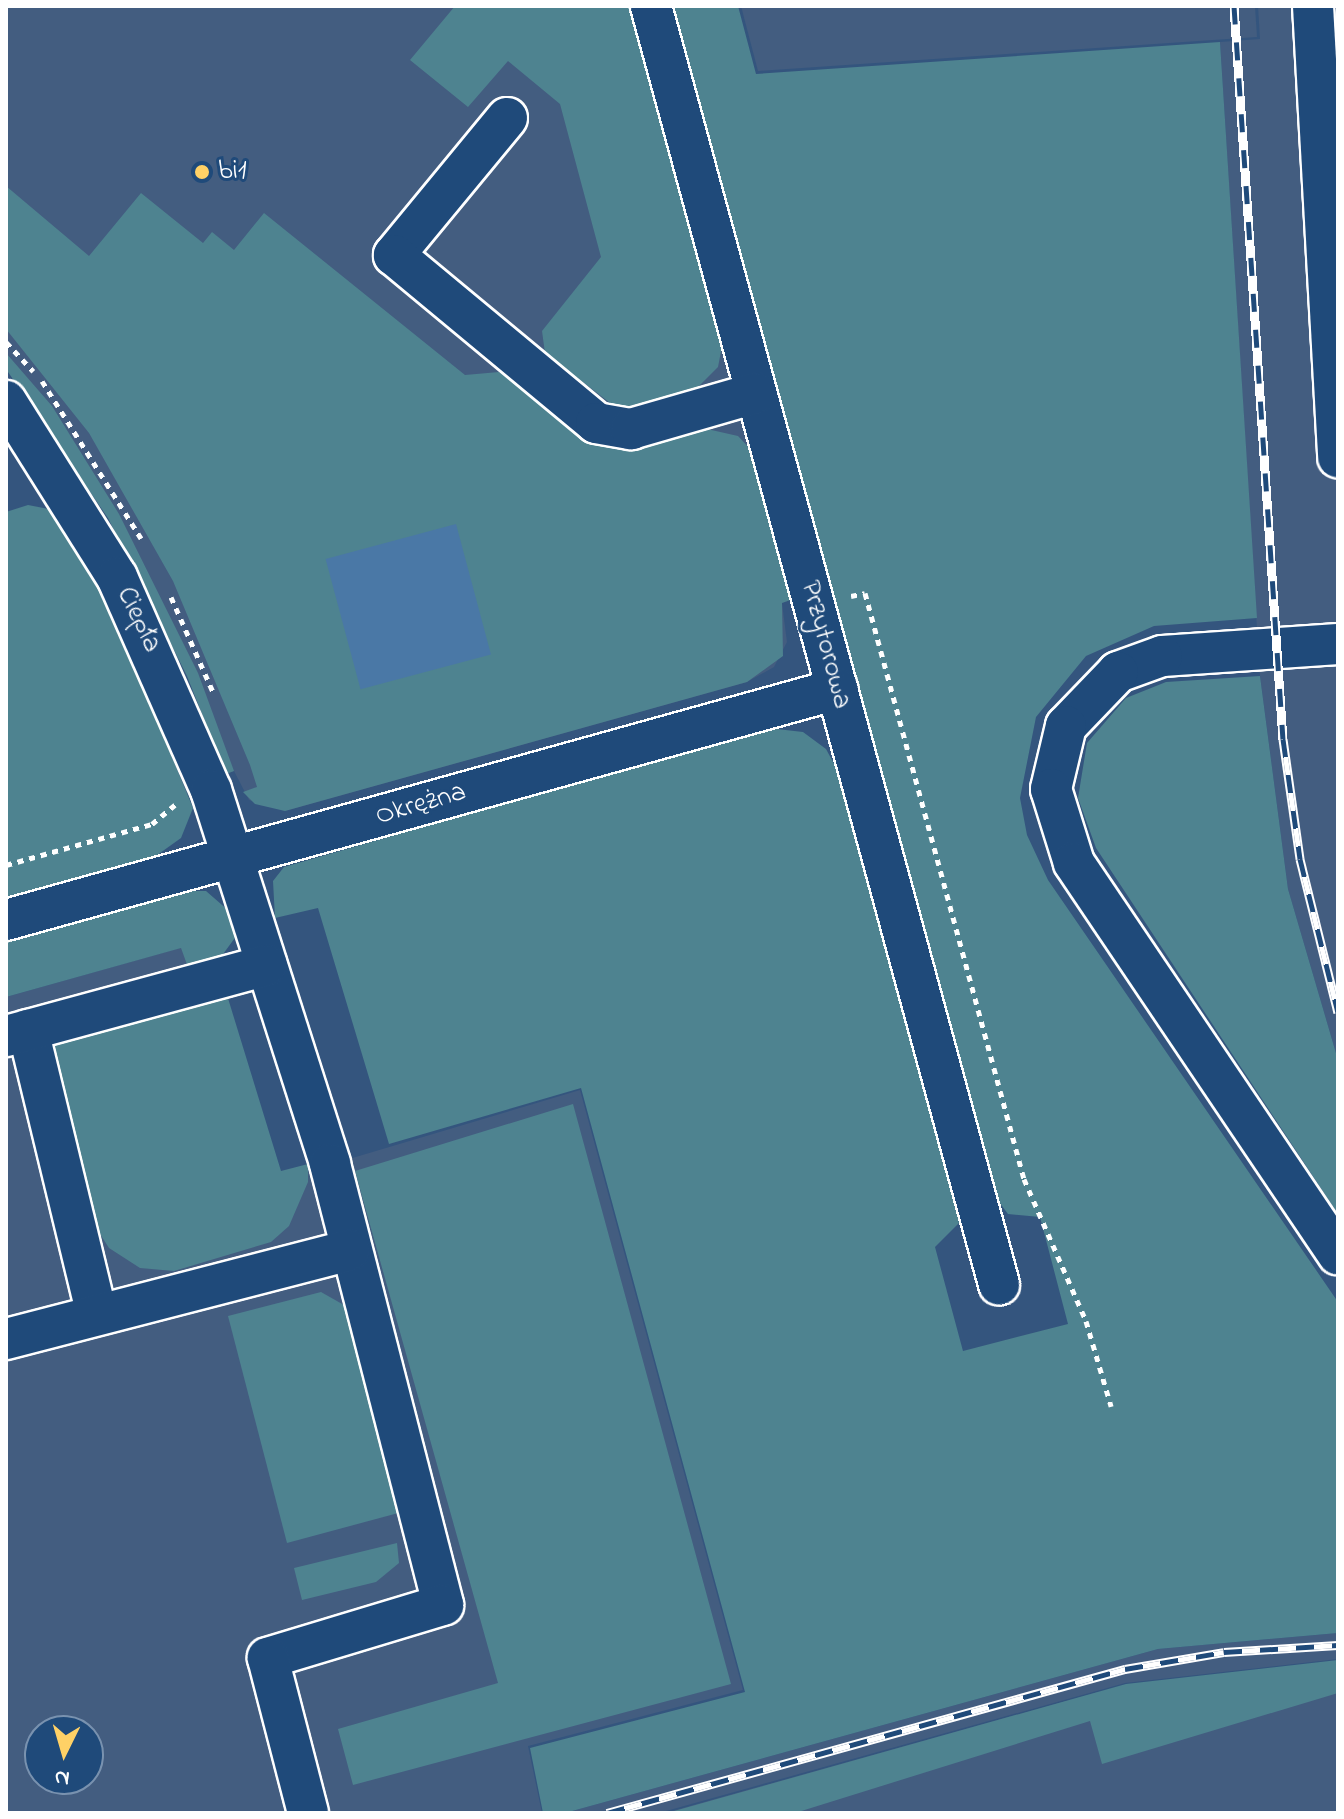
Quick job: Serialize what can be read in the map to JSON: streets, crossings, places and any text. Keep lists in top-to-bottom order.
{
  "streets": {
    "street": ["Ciepła", "Przytorowa", "Okrężna"]
  },
  "crossings": [
    ["Ciepła", "Okrężna"],
    ["Przytorowa", "Okrężna"]
  ],
  "places": ["bi1"],
  "north": "bottom"
}
